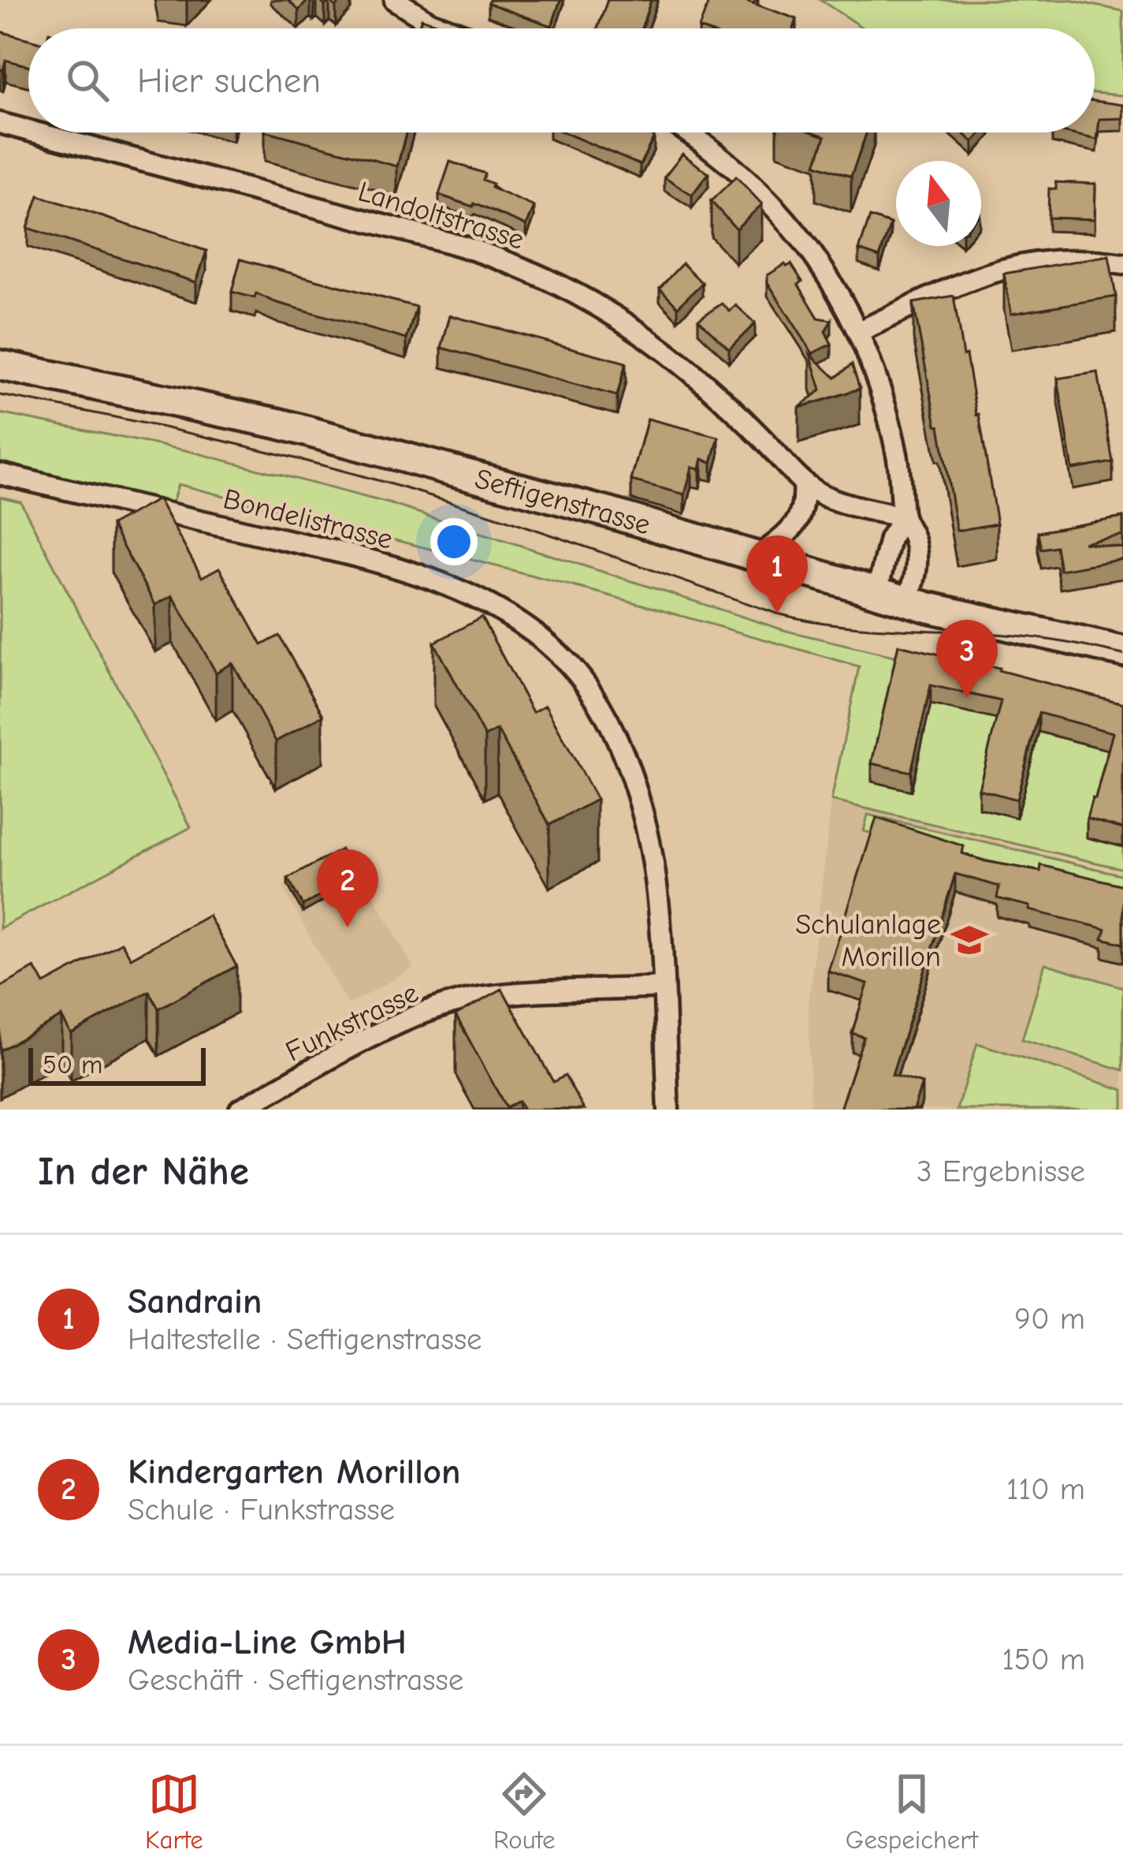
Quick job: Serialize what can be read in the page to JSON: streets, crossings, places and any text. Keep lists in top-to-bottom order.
{
  "streets": {
    "main road": ["Seftigenstrasse"],
    "street": ["Landoltstrasse", "Bondelistrasse", "Funkstrasse"]
  },
  "crossings": [
    ["Bondelistrasse", "Funkstrasse"]
  ],
  "places": {
    "school or university": ["Schulanlage Morillon"]
  },
  "scale_bar": "50 m",
  "north": "top",
  "page": {
    "search": "Hier suchen",
    "pins": ["1", "3", "2"],
    "scale": "50 m",
    "heading": ["In der Nähe", "3 Ergebnisse"],
    "list": [
      {
        "mark": "1",
        "name": "Sandrain",
        "note": "Haltestelle · Seftigenstrasse",
        "value": "90 m"
      },
      {
        "mark": "2",
        "name": "Kindergarten Morillon",
        "note": "Schule · Funkstrasse",
        "value": "110 m"
      },
      {
        "mark": "3",
        "name": "Media-Line GmbH",
        "note": "Geschäft · Seftigenstrasse",
        "value": "150 m"
      }
    ],
    "nav": ["Karte", "Route", "Gespeichert"]
  }
}
